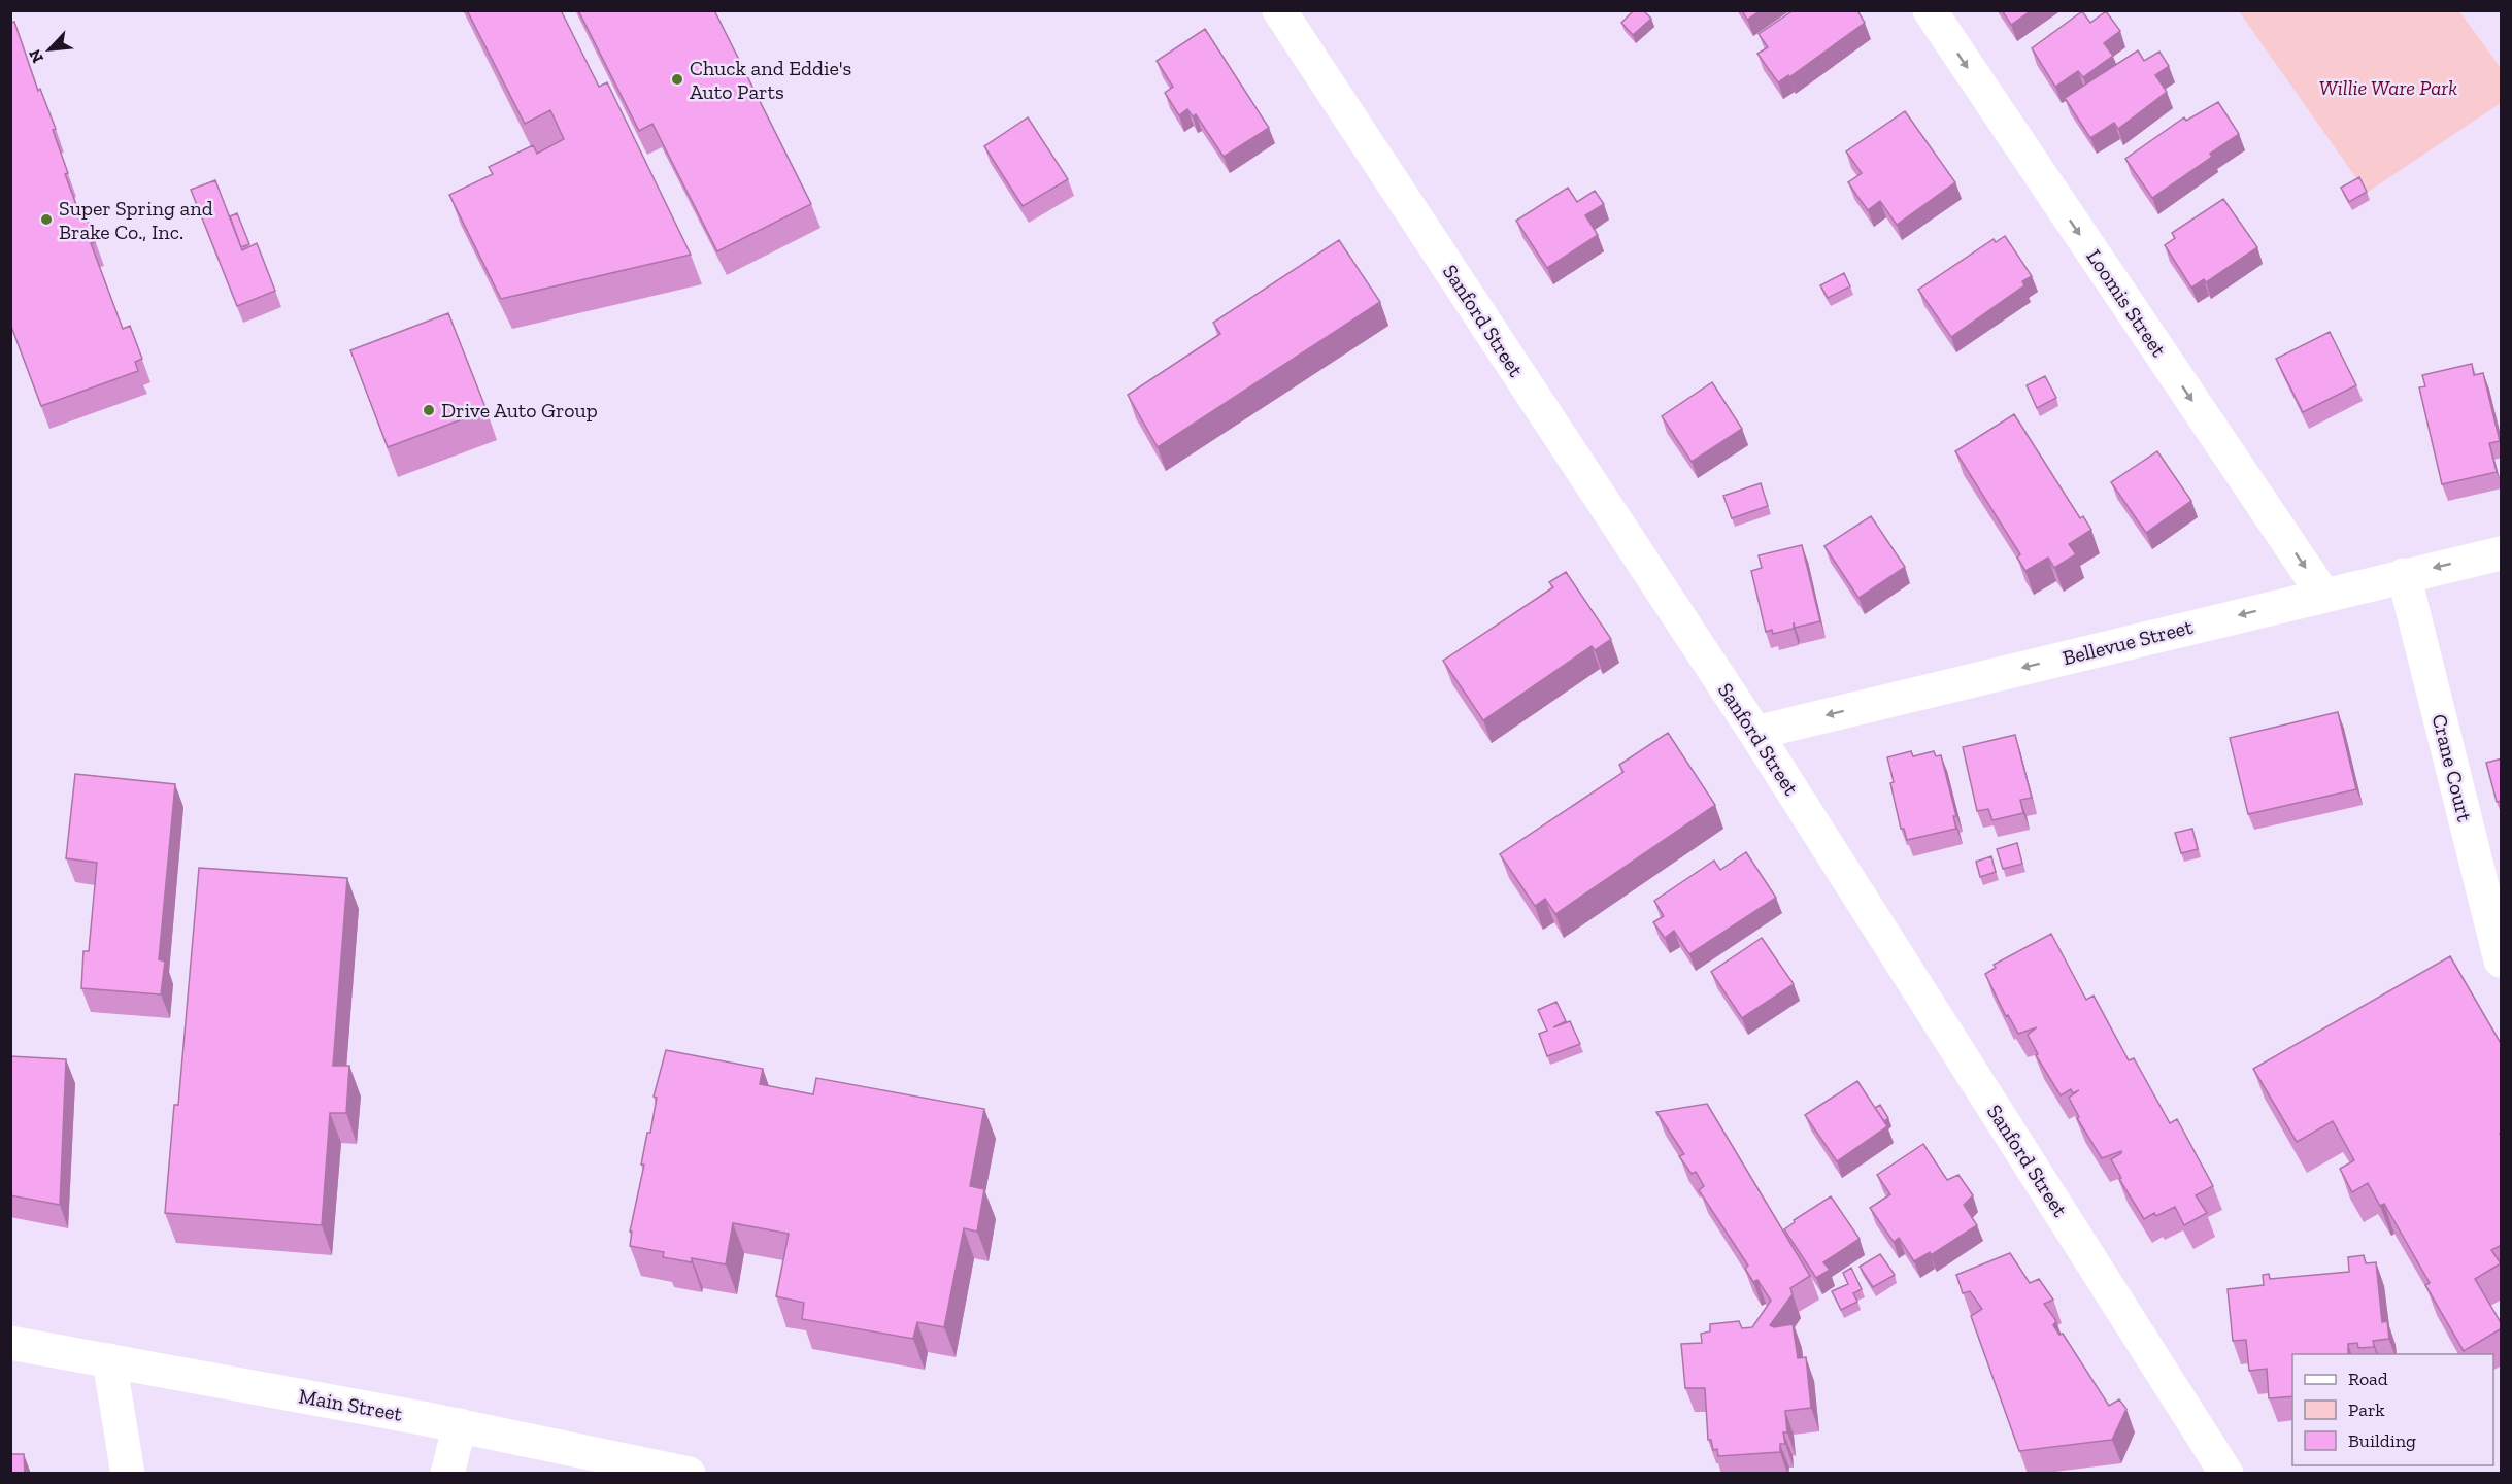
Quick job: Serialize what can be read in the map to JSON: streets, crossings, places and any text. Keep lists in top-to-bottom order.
{
  "streets": {
    "street": [
      "Loomis Street",
      "Sanford Street",
      "Bellevue Street",
      "Crane Court",
      "Main Street"
    ]
  },
  "crossings": [
    ["Loomis Street", "Bellevue Street"],
    ["Sanford Street", "Bellevue Street"],
    ["Bellevue Street", "Crane Court"]
  ],
  "one_way": ["Loomis Street", "Bellevue Street"],
  "parks": ["Willie Ware Park"],
  "places": ["Chuck and Eddie's Auto Parts", "Super Spring and Brake Co., Inc.", "Drive Auto Group"],
  "legend": ["Road", "Park", "Building"],
  "north": "bottom left"
}
